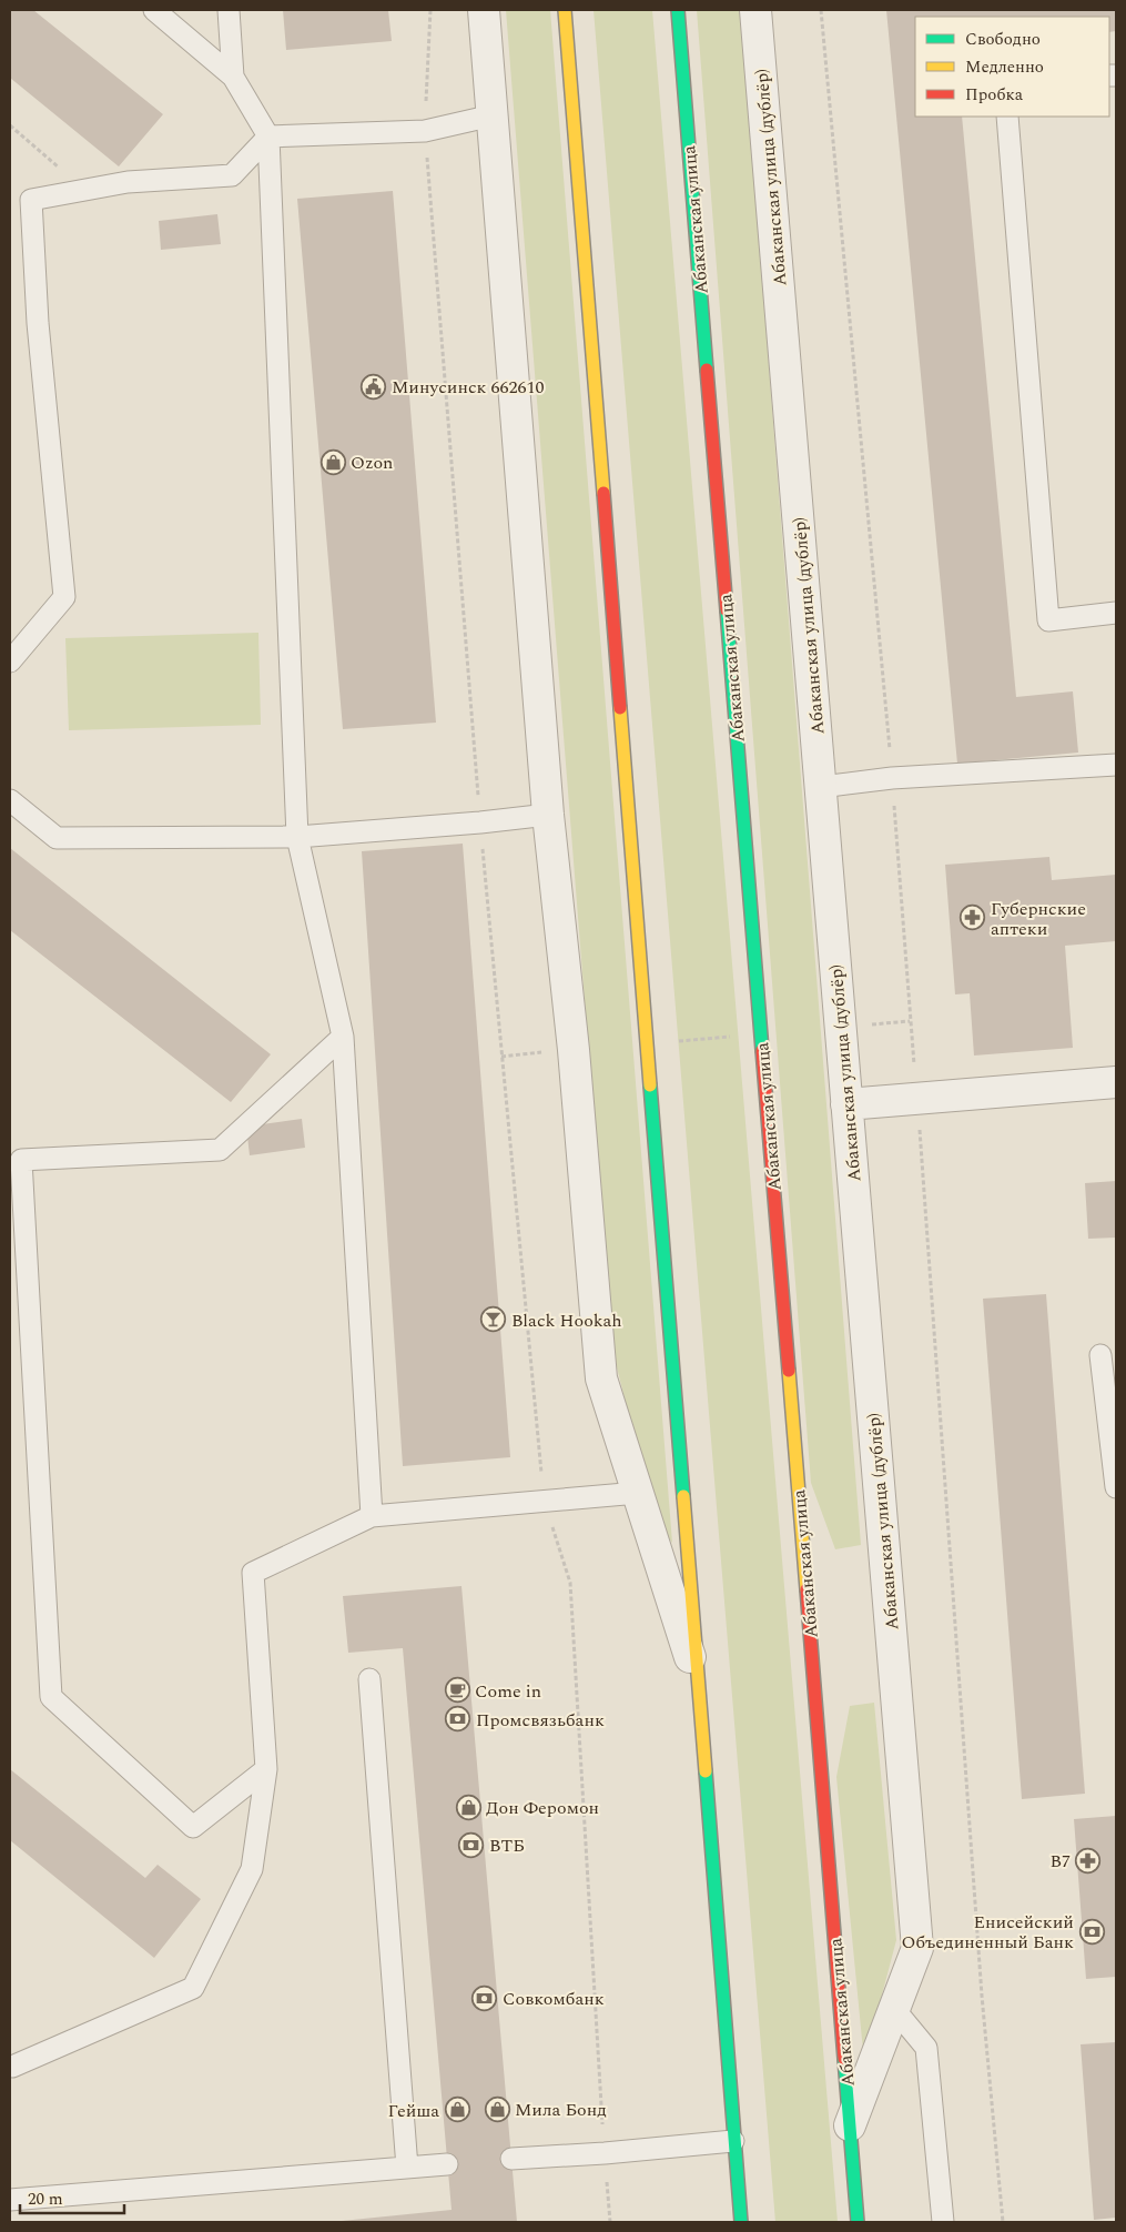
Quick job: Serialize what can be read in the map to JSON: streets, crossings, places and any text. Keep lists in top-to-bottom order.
{
  "streets": {
    "main road": ["Абаканская улица"],
    "street": ["Абаканская улица (дублёр)"]
  },
  "crossings": [
    ["Абаканская улица (дублёр)", "Абаканская улица"]
  ],
  "places": {
    "public building": ["Минусинск 662610"],
    "shop": [
      "Ozon",
      "Дон Феромон",
      "Мила Бонд",
      "Гейша"
    ],
    "pharmacy": ["Губернские аптеки", "В7"],
    "bar": ["Black Hookah"],
    "cafe": ["Come in"],
    "bank": [
      "Промсвязьбанк",
      "ВТБ",
      "Енисейский Объединенный Банк",
      "Совкомбанк"
    ]
  },
  "legend": ["Свободно", "Медленно", "Пробка"],
  "scale_bar": "20 m"
}
